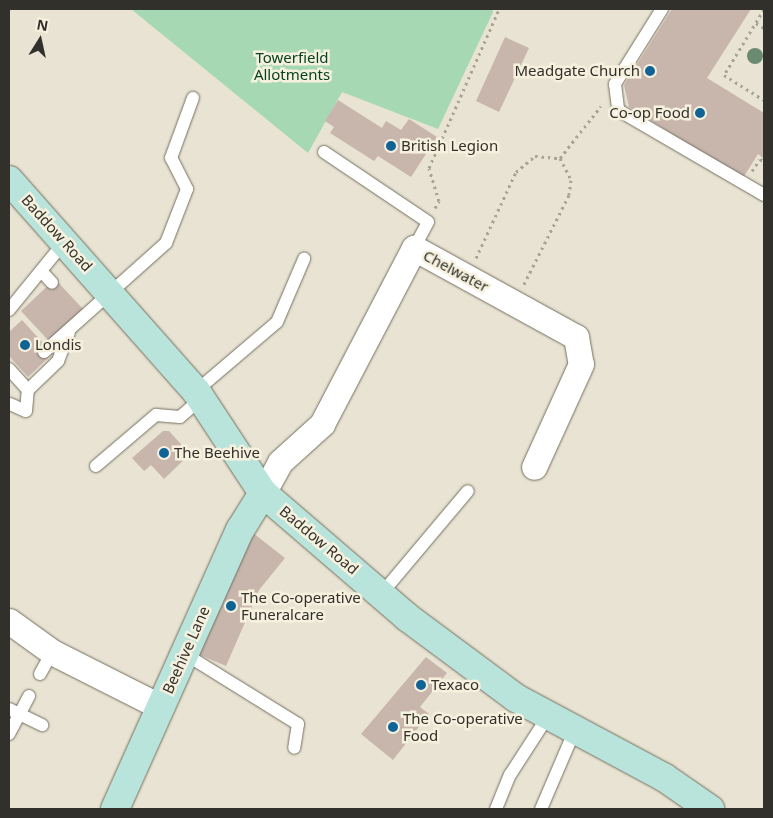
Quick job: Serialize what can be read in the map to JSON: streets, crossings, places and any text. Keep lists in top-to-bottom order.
{
  "streets": {
    "main road": ["Baddow Road", "Beehive Lane"],
    "street": ["Chelwater"]
  },
  "crossings": [
    ["Baddow Road", "Chelwater"],
    ["Baddow Road", "Beehive Lane"],
    ["Chelwater", "Beehive Lane"]
  ],
  "parks": ["Towerfield Allotments"],
  "places": [
    "Meadgate Church",
    "Co-op Food",
    "British Legion",
    "Londis",
    "The Beehive",
    "The Co-operative Funeralcare",
    "Texaco",
    "The Co-operative Food"
  ],
  "north": "top"
}
